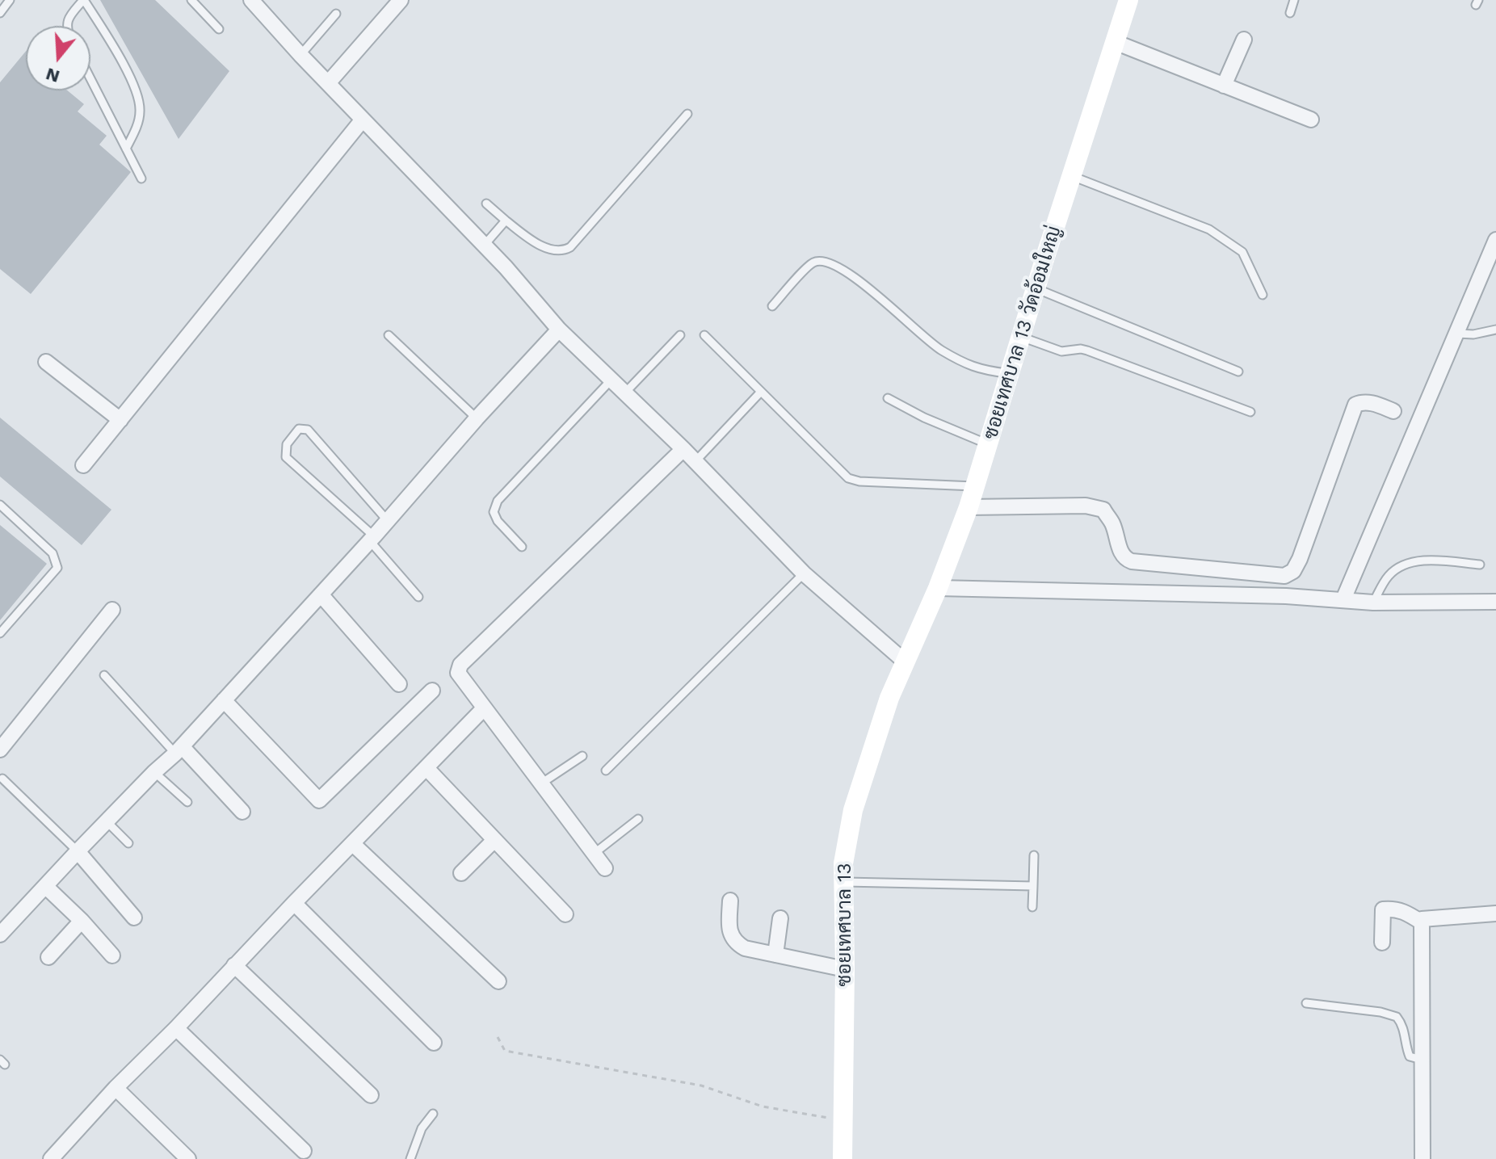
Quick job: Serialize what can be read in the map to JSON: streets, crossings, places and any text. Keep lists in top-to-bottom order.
{
  "streets": {
    "street": ["ซอยเทศบาล 13 วัดอ้อมใหญ่", "ซอยเทศบาล 13"]
  },
  "crossings": [
    ["ซอยเทศบาล 13 วัดอ้อมใหญ่", "ซอยเทศบาล 13"]
  ],
  "north": "bottom"
}
